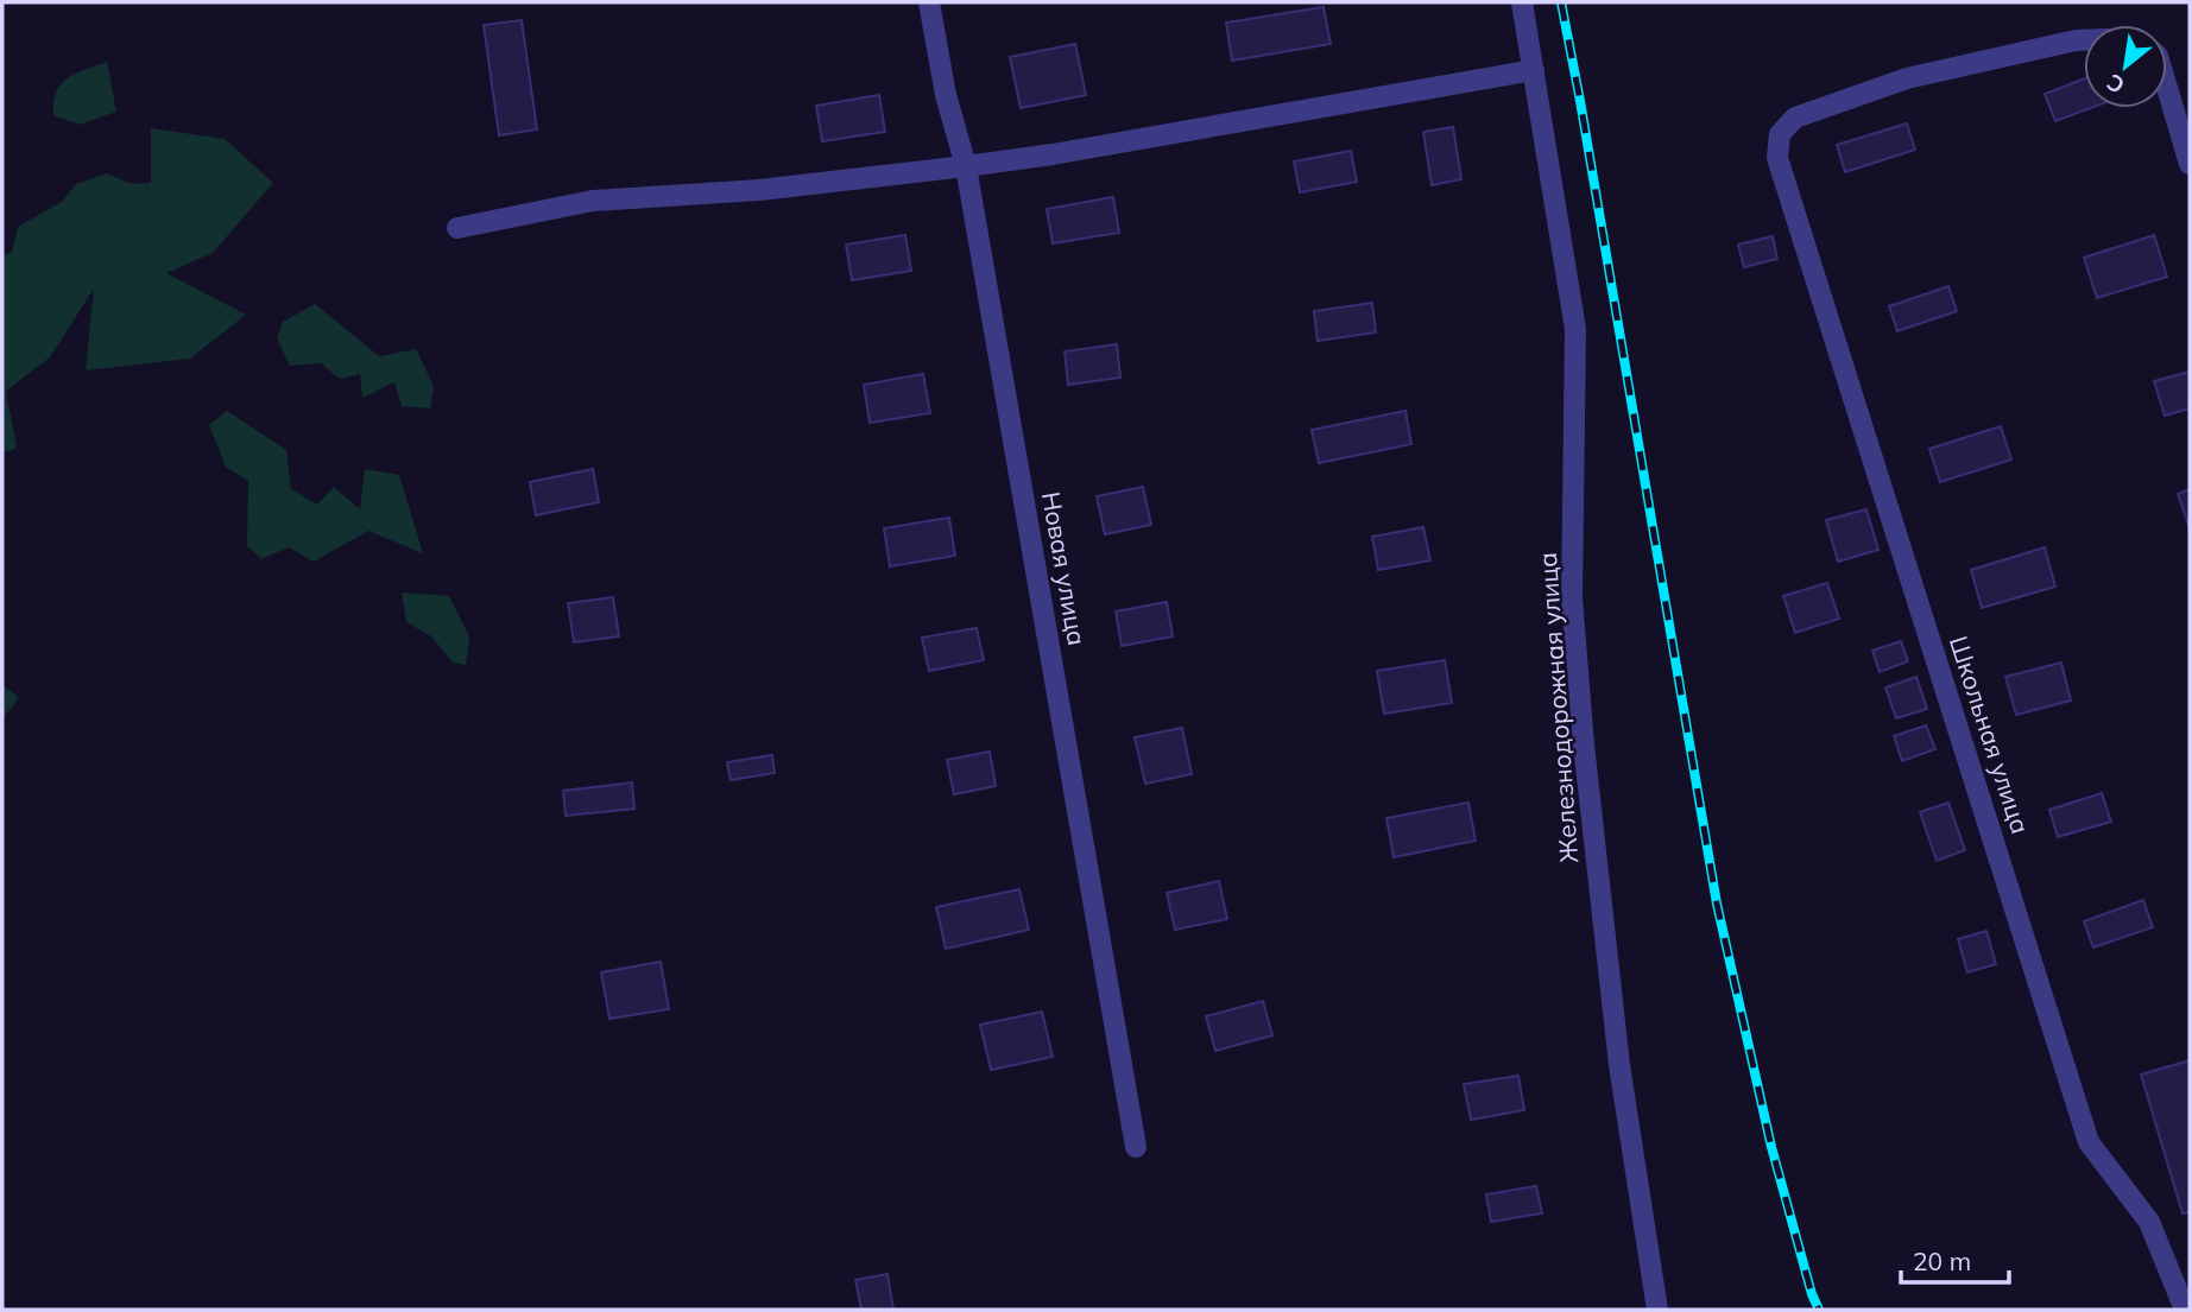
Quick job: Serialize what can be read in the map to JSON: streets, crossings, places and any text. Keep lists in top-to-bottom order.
{
  "streets": {
    "street": ["Новая улица", "Железнодорожная улица", "Школьная улица"]
  },
  "scale_bar": "20 m",
  "north": "bottom left"
}
